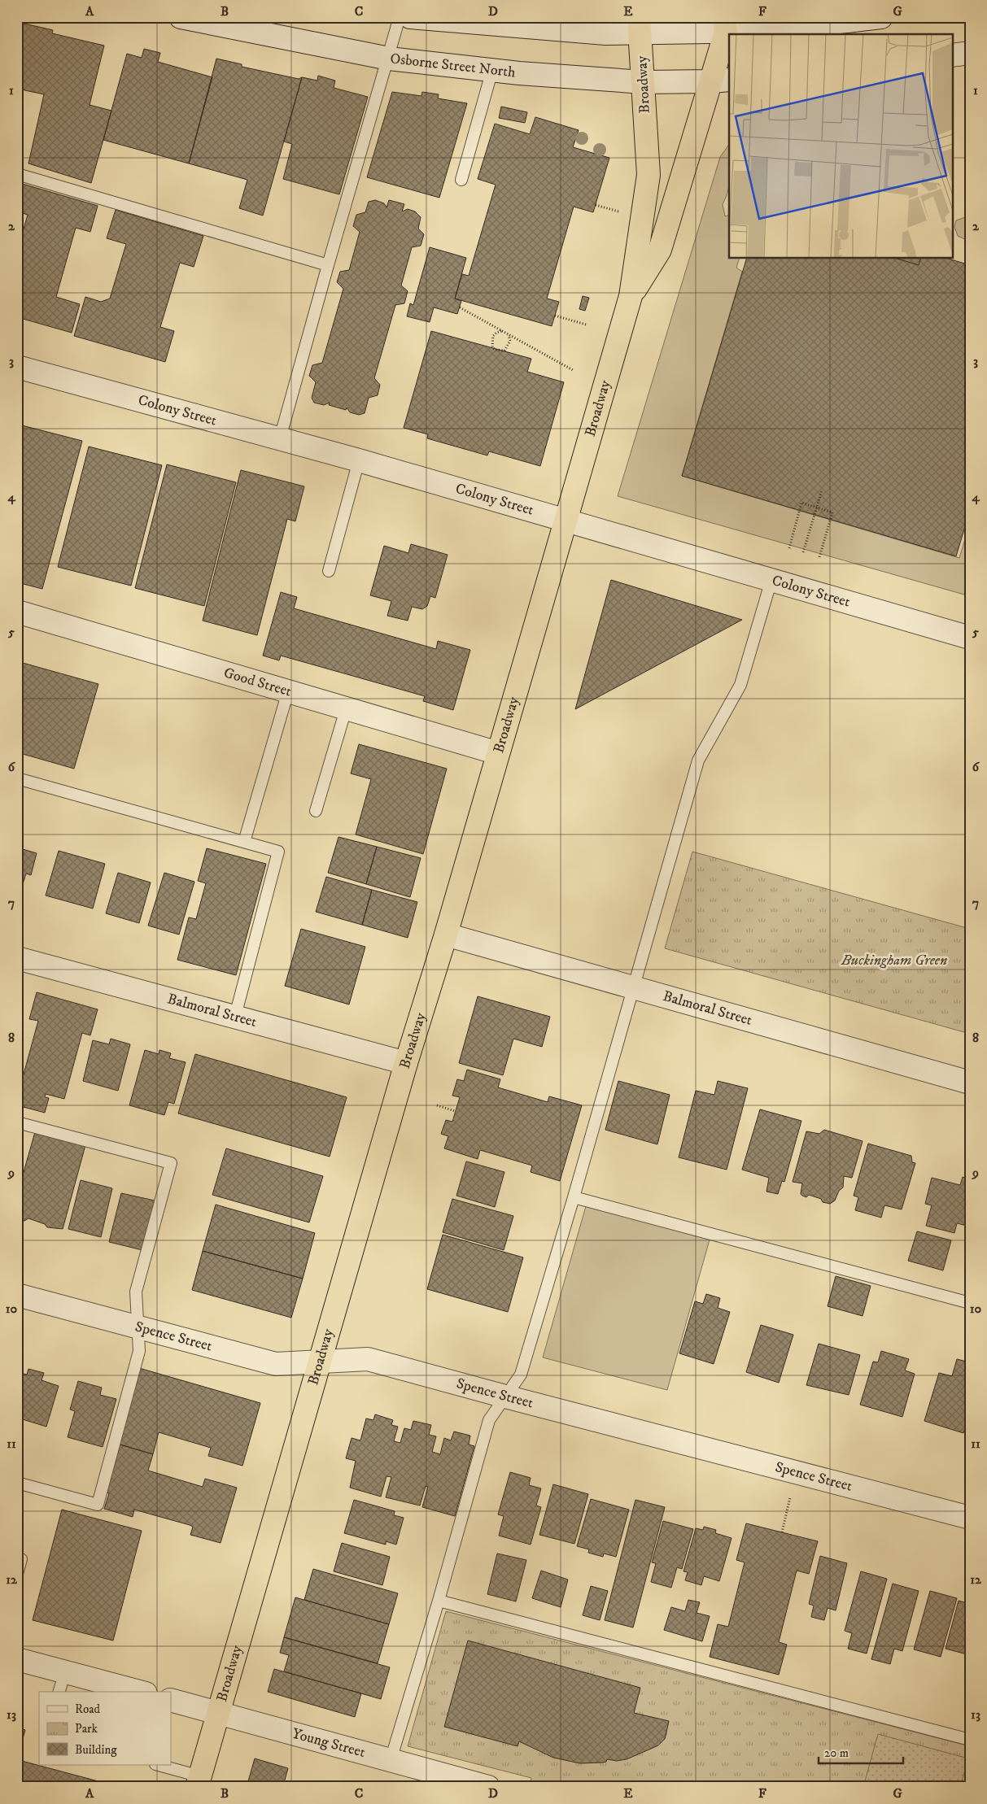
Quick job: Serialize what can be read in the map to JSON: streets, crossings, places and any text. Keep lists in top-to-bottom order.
{
  "streets": {
    "highway": ["Broadway"],
    "street": [
      "Osborne Street North",
      "Colony Street",
      "Good Street",
      "Balmoral Street",
      "Spence Street",
      "Young Street"
    ]
  },
  "crossings": [
    ["Osborne Street North", "Broadway"],
    ["Broadway", "Colony Street"],
    ["Broadway", "Good Street"],
    ["Broadway", "Balmoral Street"],
    ["Broadway", "Spence Street"],
    ["Broadway", "Young Street"]
  ],
  "parks": ["Buckingham Green"],
  "legend": ["Road", "Park", "Building"],
  "scale_bar": "20 m",
  "grid": {
    "columns": [
      "A",
      "B",
      "C",
      "D",
      "E",
      "F",
      "G"
    ],
    "rows": [
      "1",
      "2",
      "3",
      "4",
      "5",
      "6",
      "7",
      "8",
      "9",
      "10",
      "11",
      "12",
      "13"
    ]
  }
}
